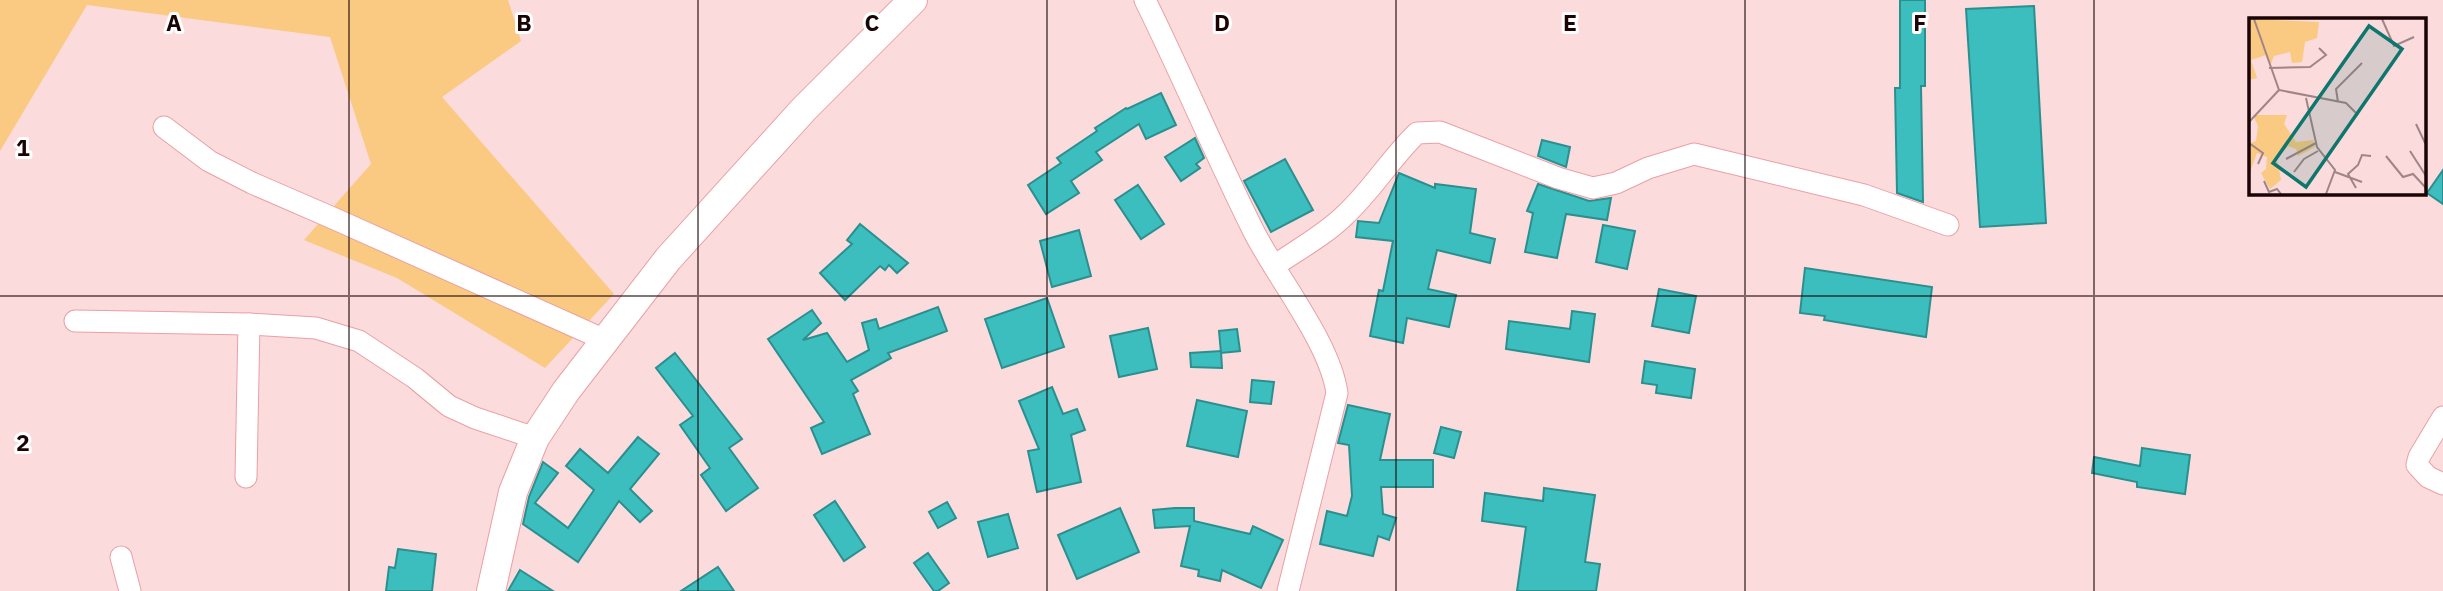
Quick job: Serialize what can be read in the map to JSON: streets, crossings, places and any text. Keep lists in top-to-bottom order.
{
  "grid": {
    "columns": [
      "A",
      "B",
      "C",
      "D",
      "E",
      "F"
    ],
    "rows": ["1", "2"]
  }
}
